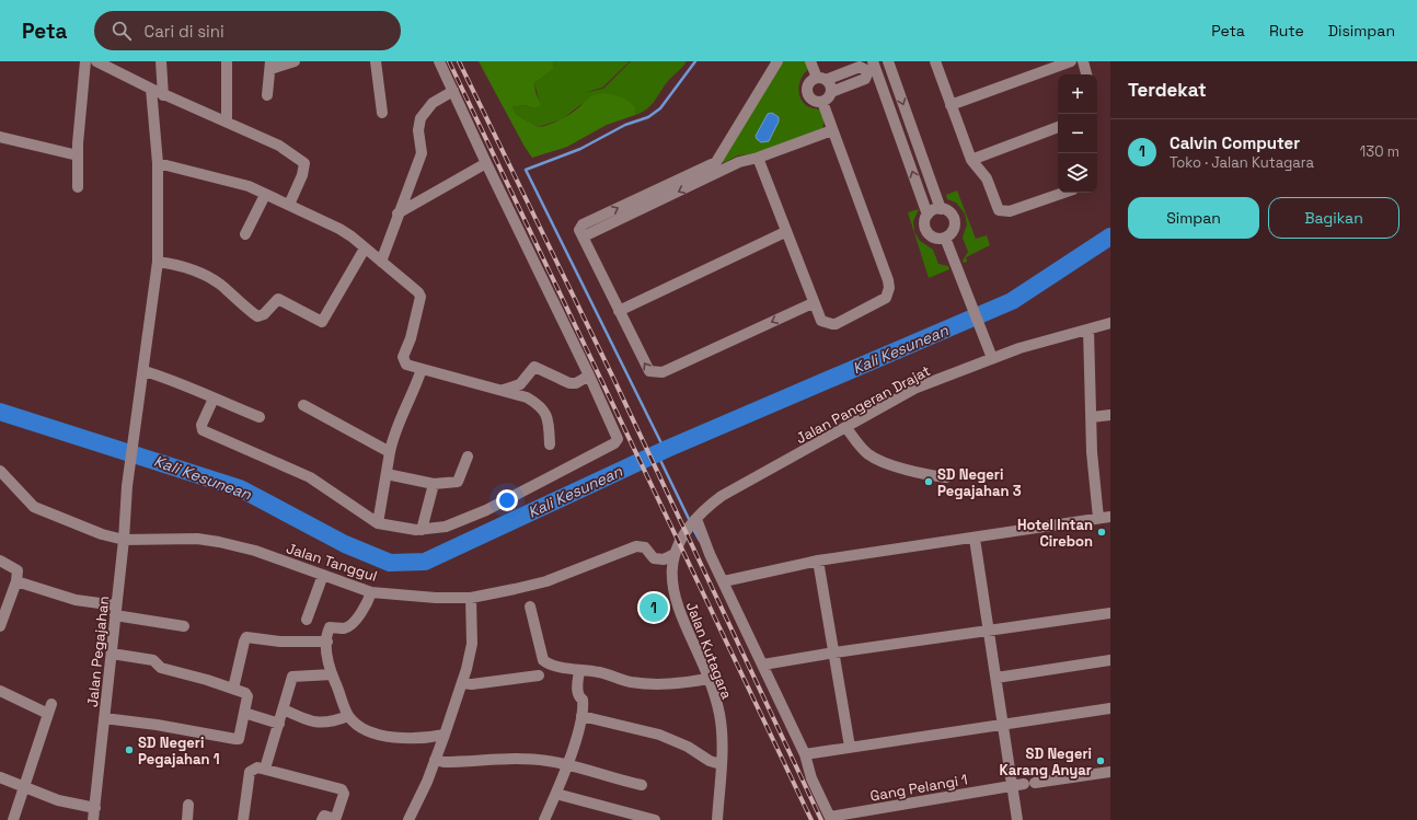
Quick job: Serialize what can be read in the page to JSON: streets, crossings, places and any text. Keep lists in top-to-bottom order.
{
  "streets": {
    "street": [
      "Jalan Pangeran Drajat",
      "Jalan Tanggul",
      "Jalan Kutagara",
      "Jalan Pegajahan",
      "Gang Pelangi 1"
    ]
  },
  "crossings": [
    ["Jalan Pangeran Drajat", "Jalan Tanggul"],
    ["Jalan Pangeran Drajat", "Jalan Kutagara"],
    ["Jalan Tanggul", "Jalan Pegajahan"]
  ],
  "water": ["Kali Kesunean"],
  "places": [
    "SD Negeri Pegajahan 3",
    "Hotel Intan Cirebon",
    "SD Negeri Pegajahan 1",
    "SD Negeri Karang Anyar"
  ],
  "page": {
    "header": "Peta",
    "search": "Cari di sini",
    "nav": ["Peta", "Rute", "Disimpan"],
    "heading": "Terdekat",
    "map_buttons": ["+", "−"],
    "list": [
      {
        "mark": "1",
        "name": "Calvin Computer",
        "note": "Toko · Jalan Kutagara",
        "value": "130 m"
      }
    ],
    "buttons": ["Simpan", "Bagikan"],
    "pins": "1"
  }
}
